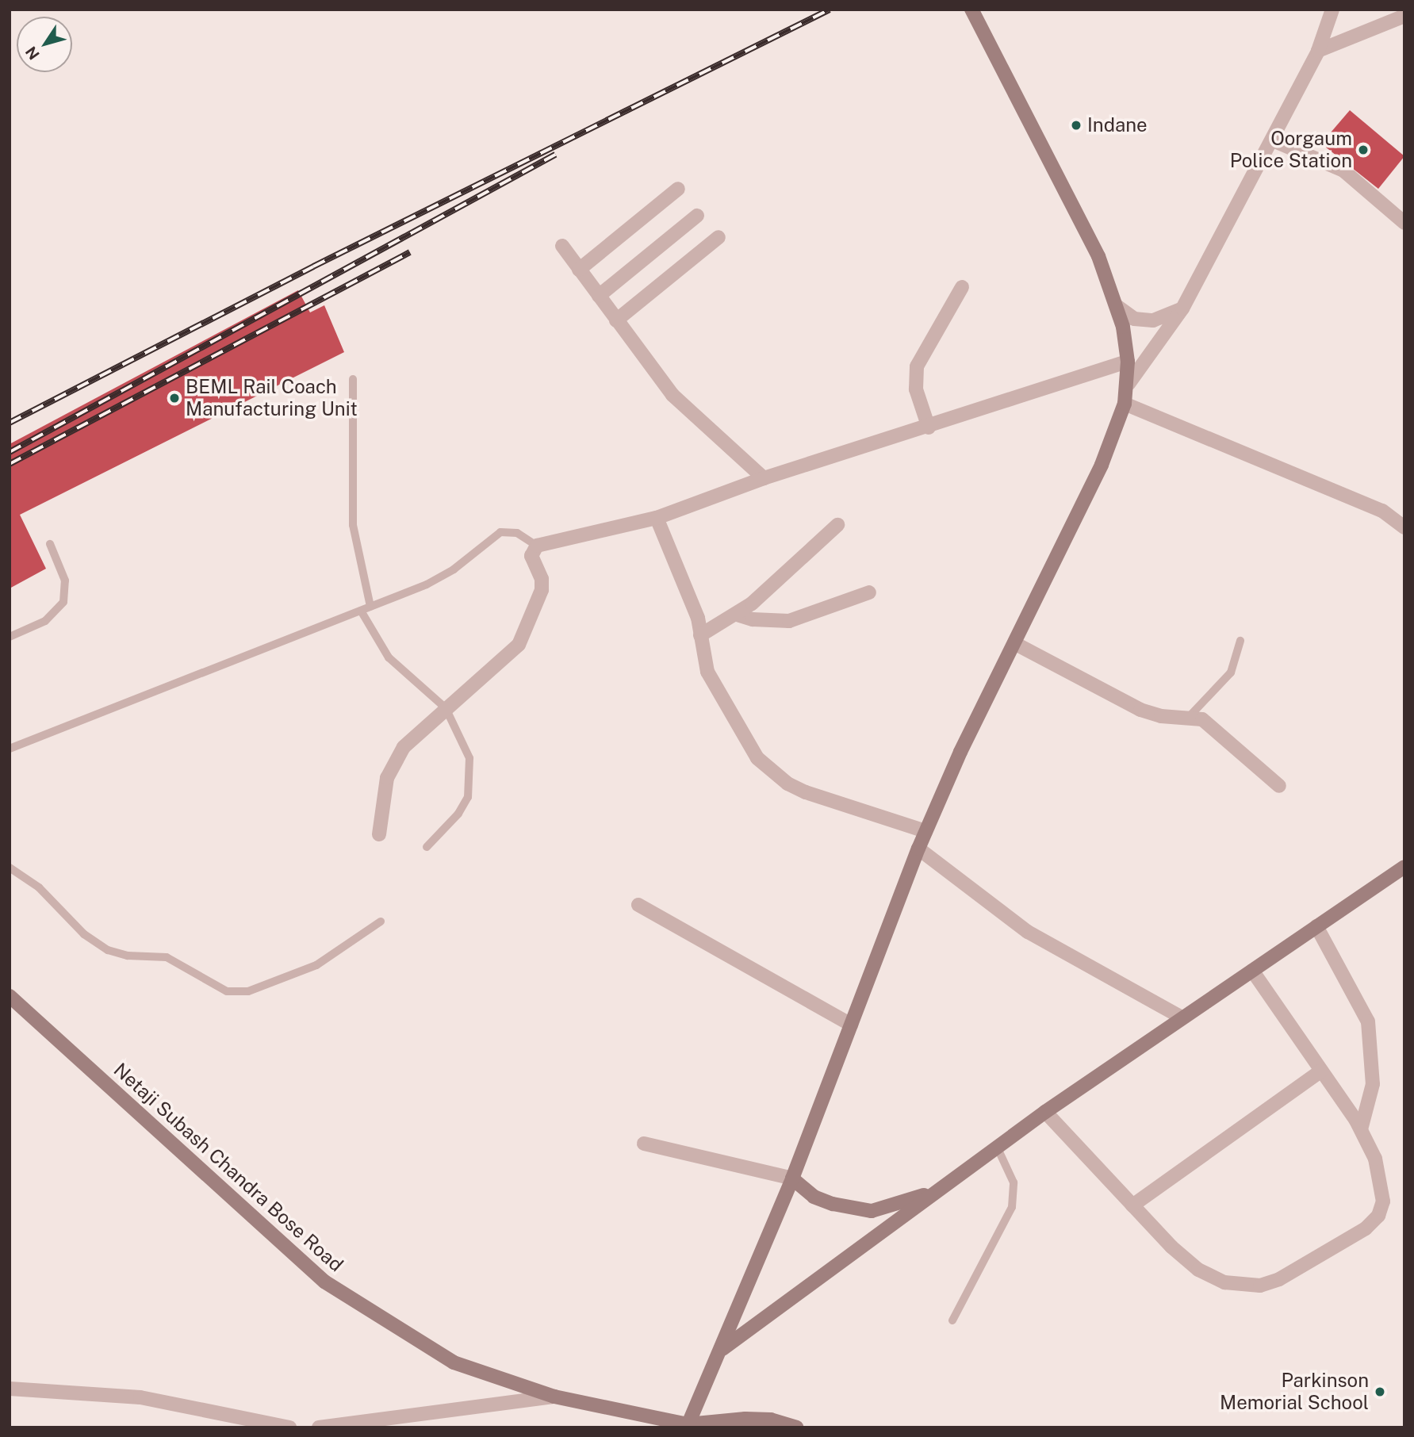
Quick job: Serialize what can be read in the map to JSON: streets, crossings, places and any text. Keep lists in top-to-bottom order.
{
  "streets": {
    "main road": ["Netaji Subash Chandra Bose Road"]
  },
  "places": [
    "Indane",
    "Oorgaum Police Station",
    "BEML Rail Coach Manufacturing Unit",
    "Parkinson Memorial School"
  ],
  "north": "bottom left"
}
